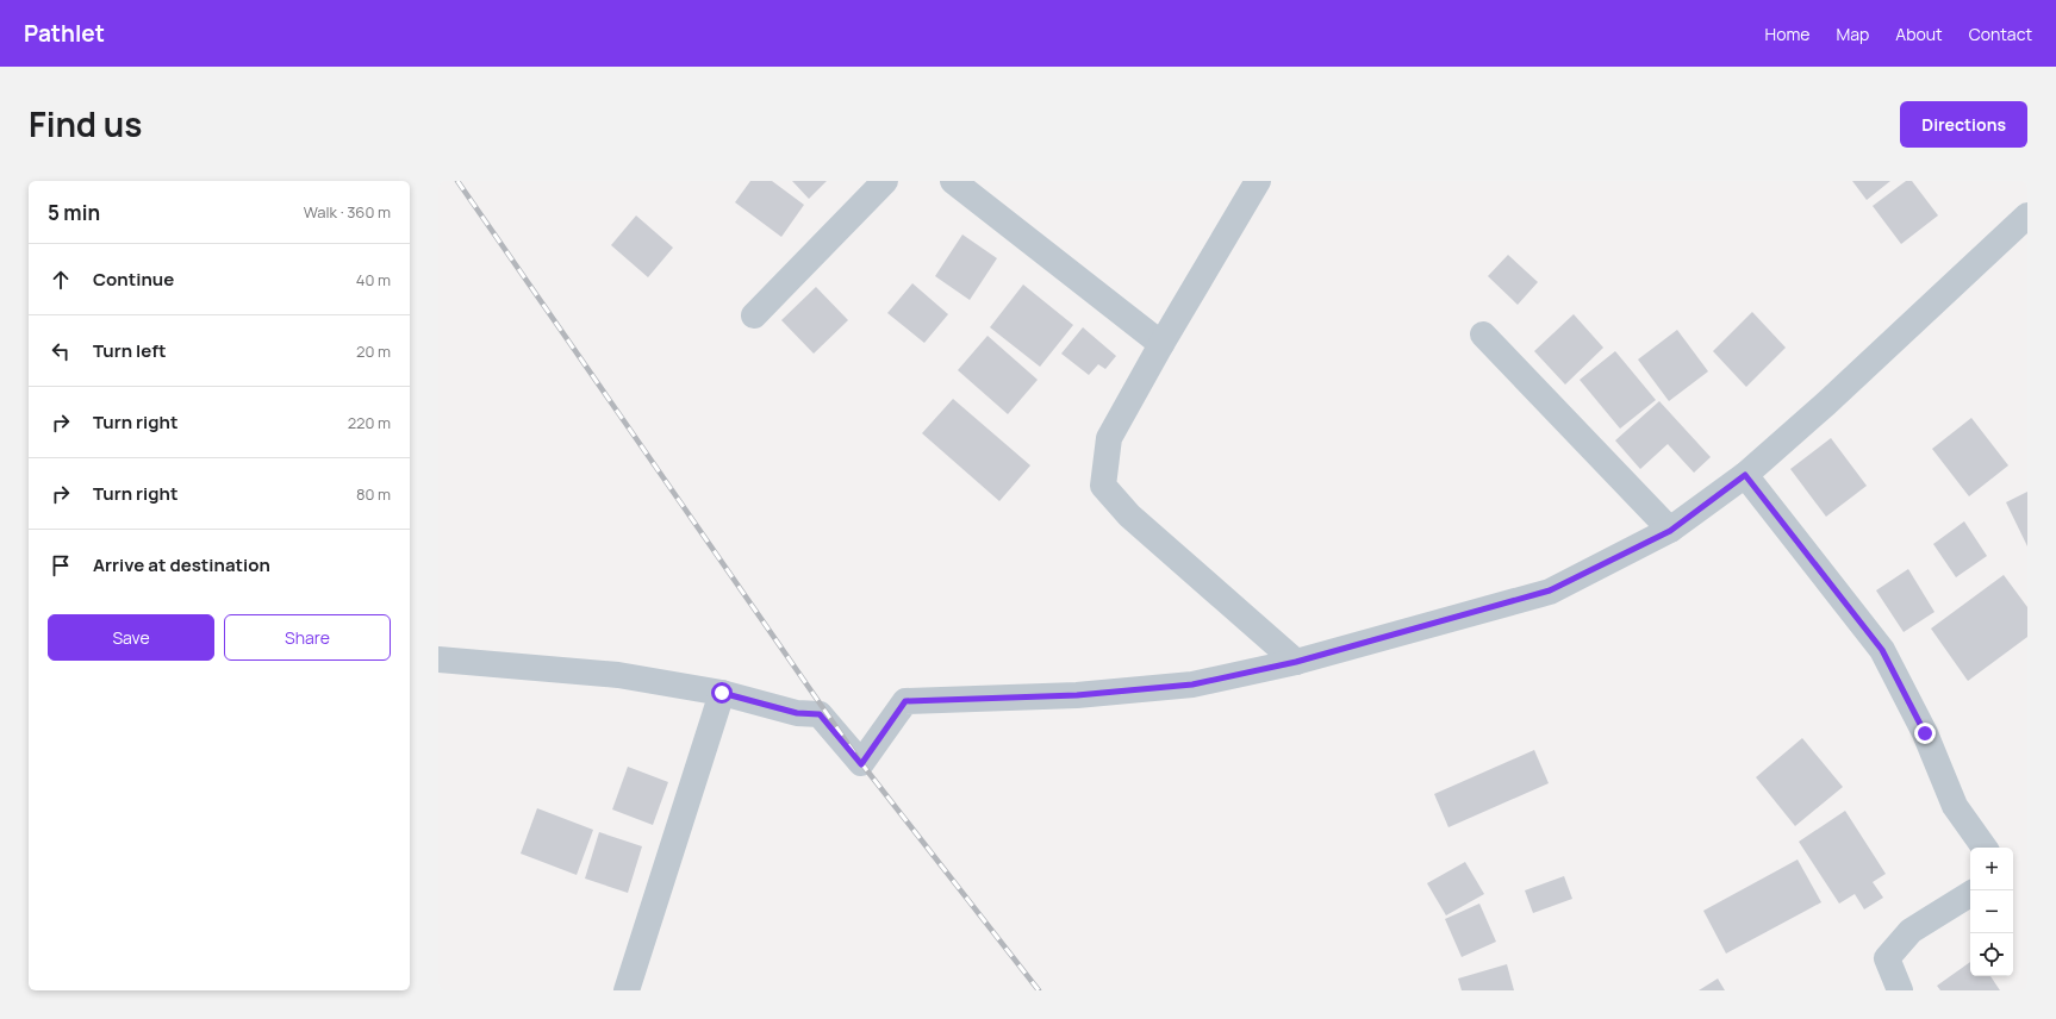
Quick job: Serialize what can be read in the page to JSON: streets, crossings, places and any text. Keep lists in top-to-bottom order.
{
  "page": {
    "header": "Pathlet",
    "nav": [
      "Home",
      "Map",
      "About",
      "Contact"
    ],
    "title": "Find us",
    "buttons": [
      "Directions",
      ["Save", "Share"]
    ],
    "heading": ["5 min", "Walk · 360 m"],
    "list": [
      ["Continue", "40 m"],
      ["Turn left", "20 m"],
      ["Turn right", "220 m"],
      ["Turn right", "80 m"],
      "Arrive at destination"
    ],
    "map_buttons": ["+", "−"]
  }
}
